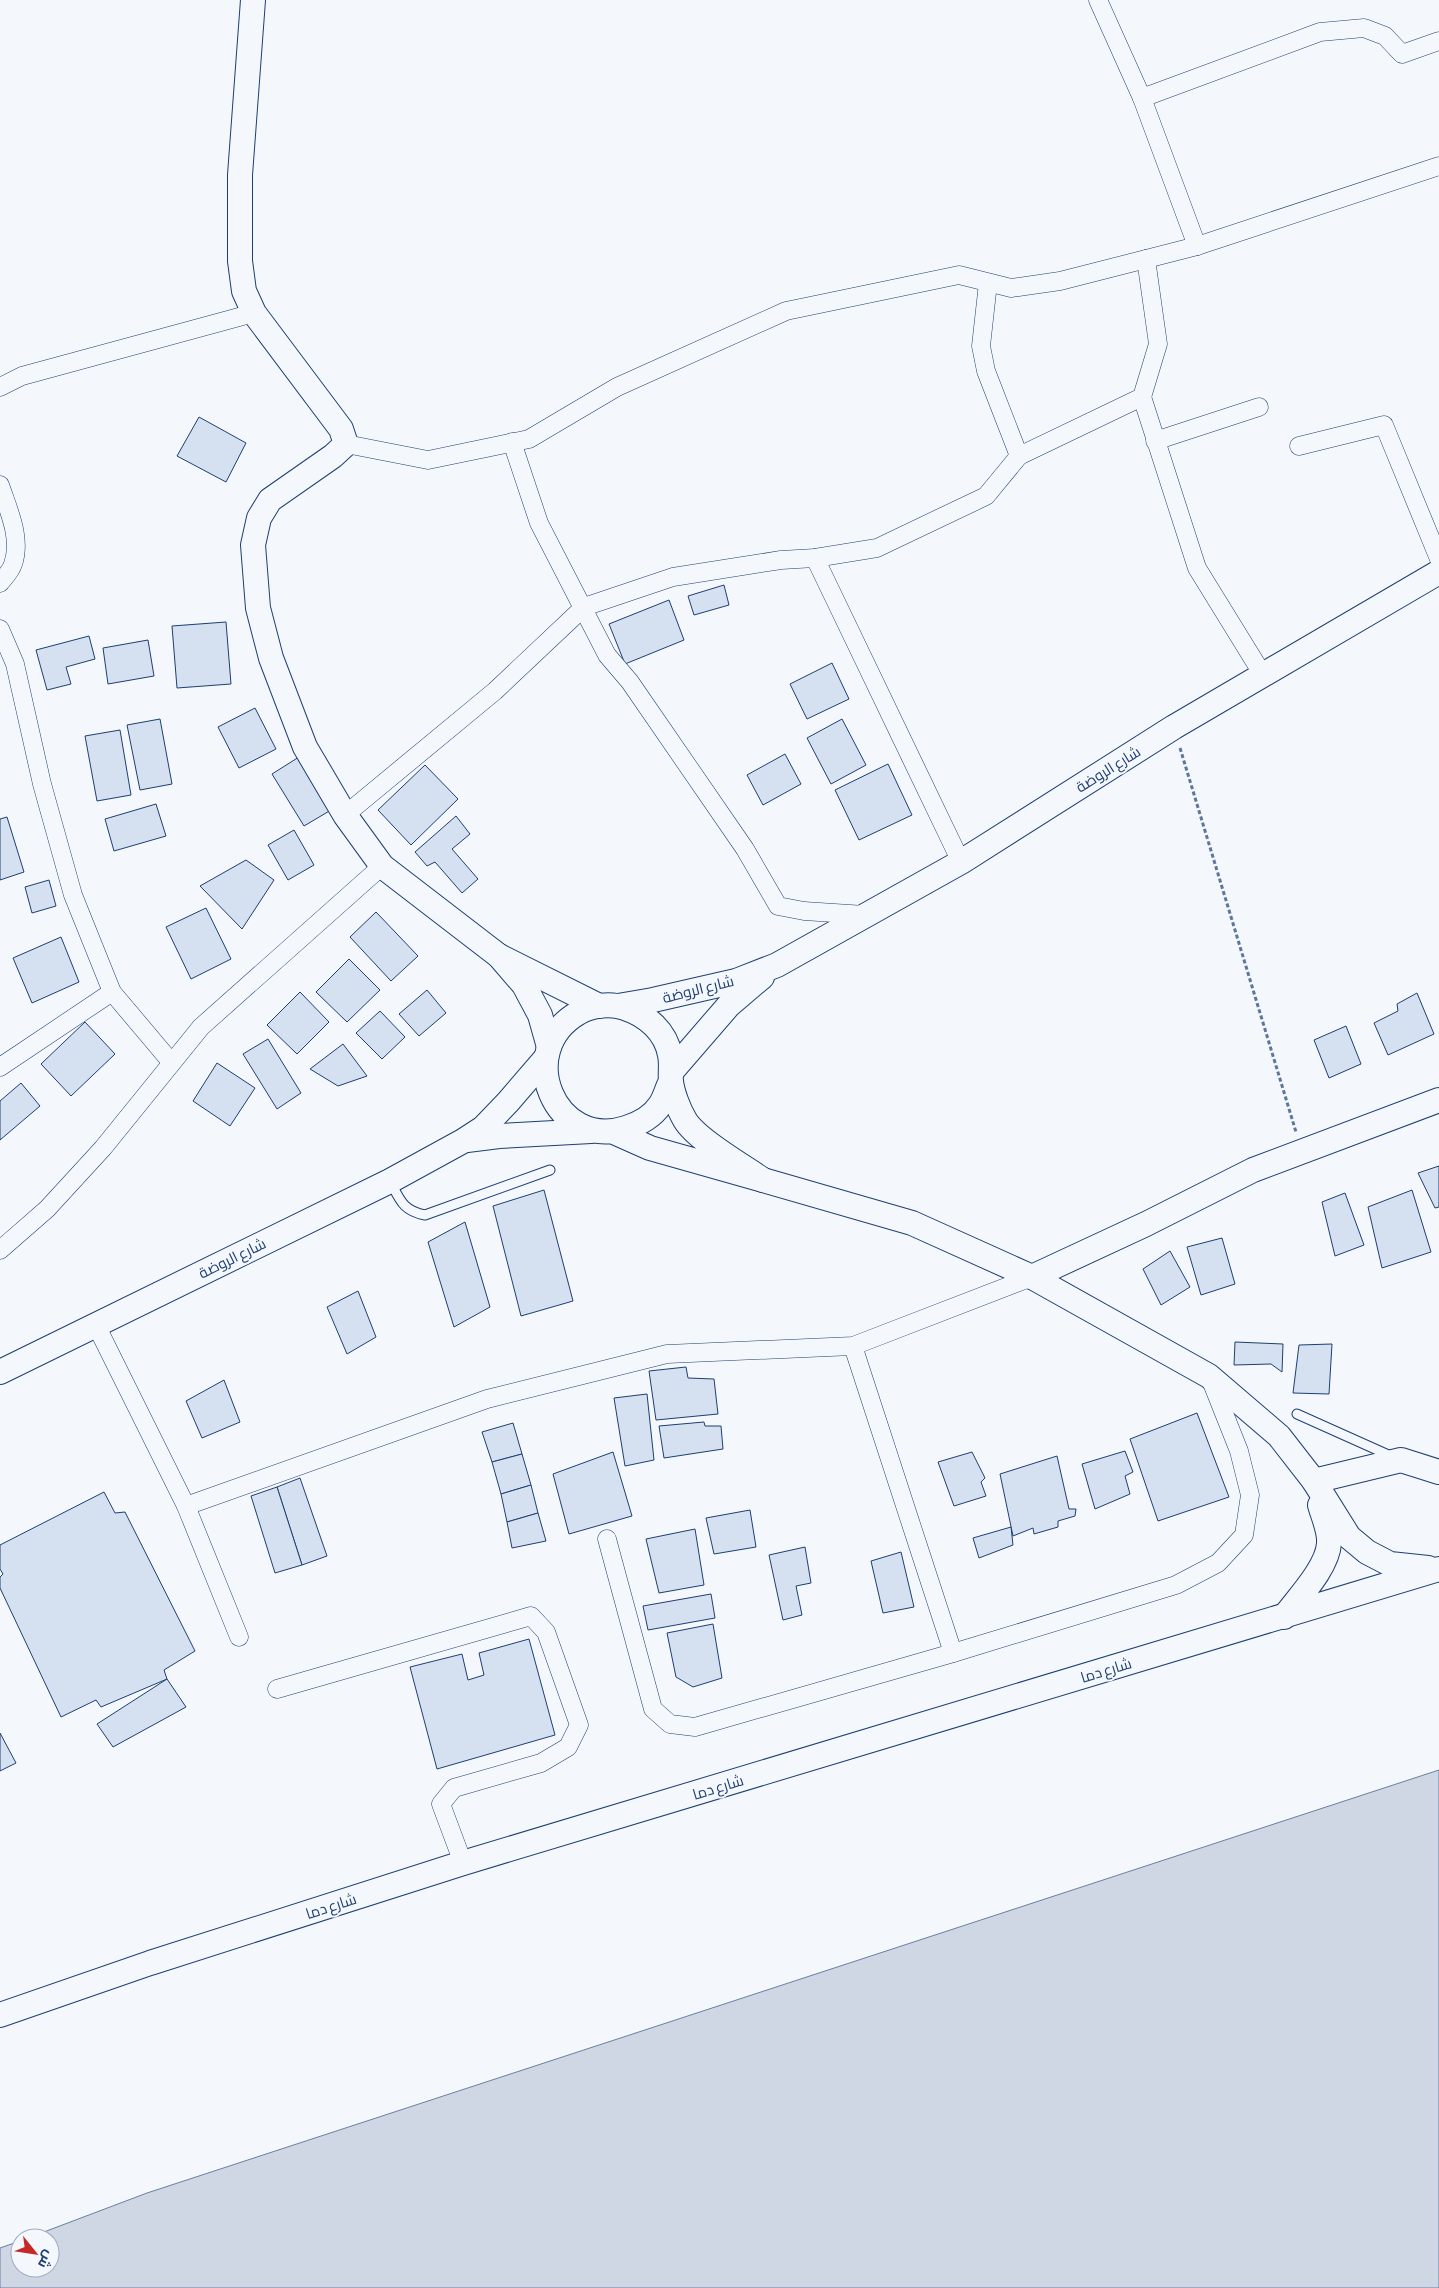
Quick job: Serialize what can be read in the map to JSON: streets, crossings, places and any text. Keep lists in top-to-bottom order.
{
  "streets": {
    "main road": ["شارع الروضة", "شارع دما"]
  },
  "north": "bottom right"
}
